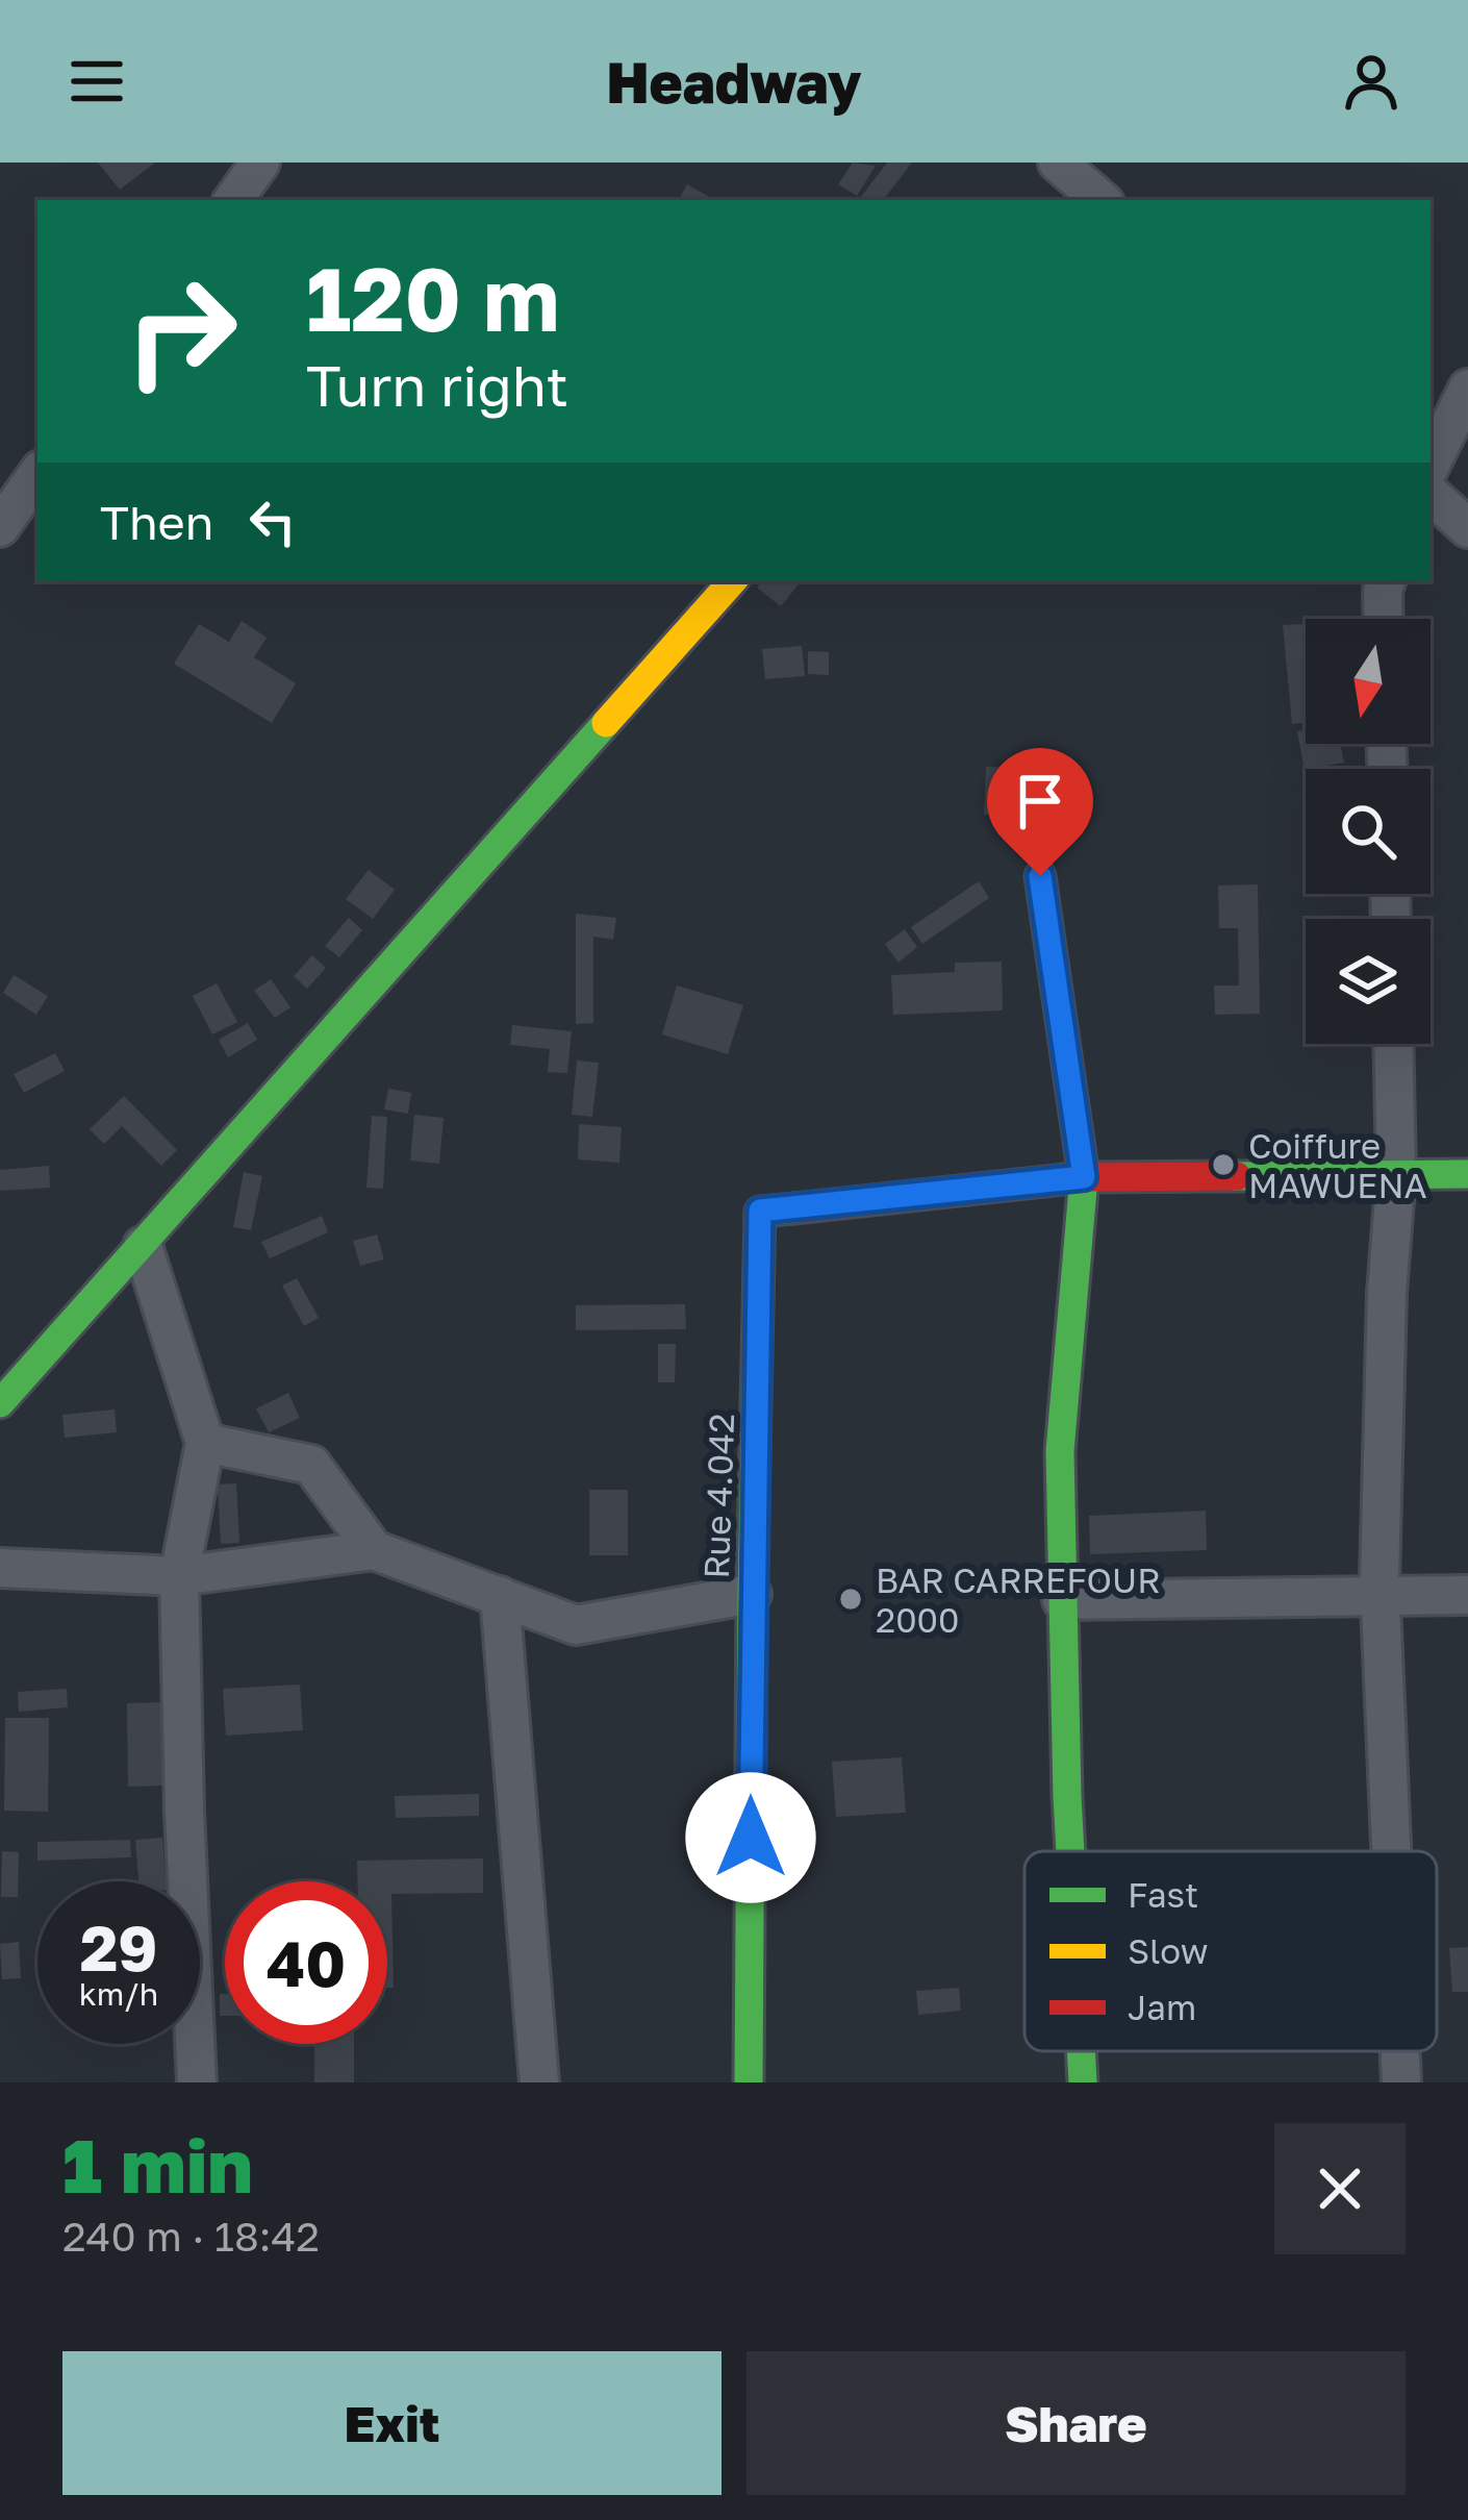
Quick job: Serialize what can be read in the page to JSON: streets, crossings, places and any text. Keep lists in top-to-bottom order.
{
  "streets": {
    "street": ["Rue 4.042"]
  },
  "places": ["Coiffure MAWUENA", "BAR CARREFOUR 2000"],
  "legend": ["Fast", "Slow", "Jam"],
  "north": "bottom",
  "page": {
    "header": "Headway",
    "turn": ["120 m", "Turn right"],
    "then": "Then",
    "speed": "29 km/h",
    "limit": "40",
    "heading": ["1 min", "240 m · 18:42"],
    "buttons": ["Exit", "Share"]
  }
}
